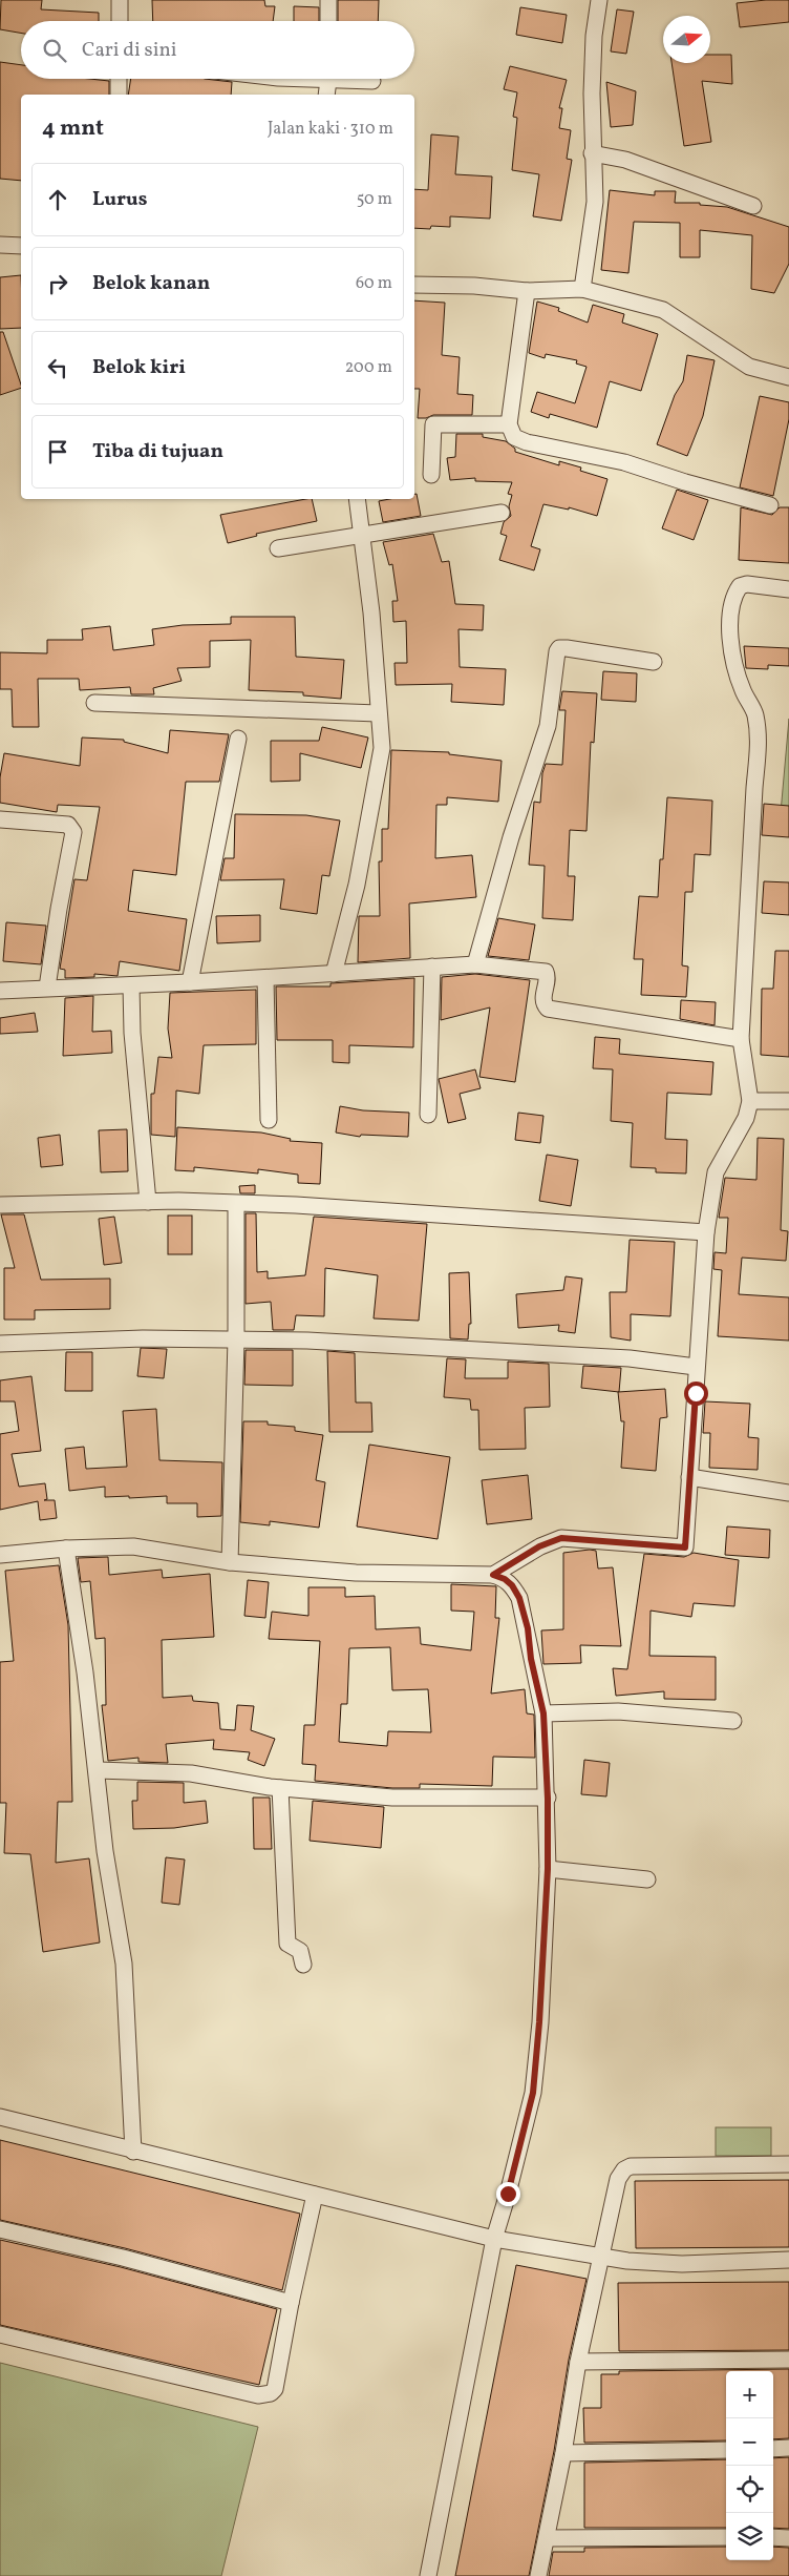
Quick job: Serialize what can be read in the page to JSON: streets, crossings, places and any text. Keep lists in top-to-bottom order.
{
  "north": "right",
  "page": {
    "search": "Cari di sini",
    "heading": ["4 mnt", "Jalan kaki · 310 m"],
    "list": [
      ["Lurus", "50 m"],
      ["Belok kanan", "60 m"],
      ["Belok kiri", "200 m"],
      "Tiba di tujuan"
    ],
    "map_buttons": ["+", "−"]
  }
}
